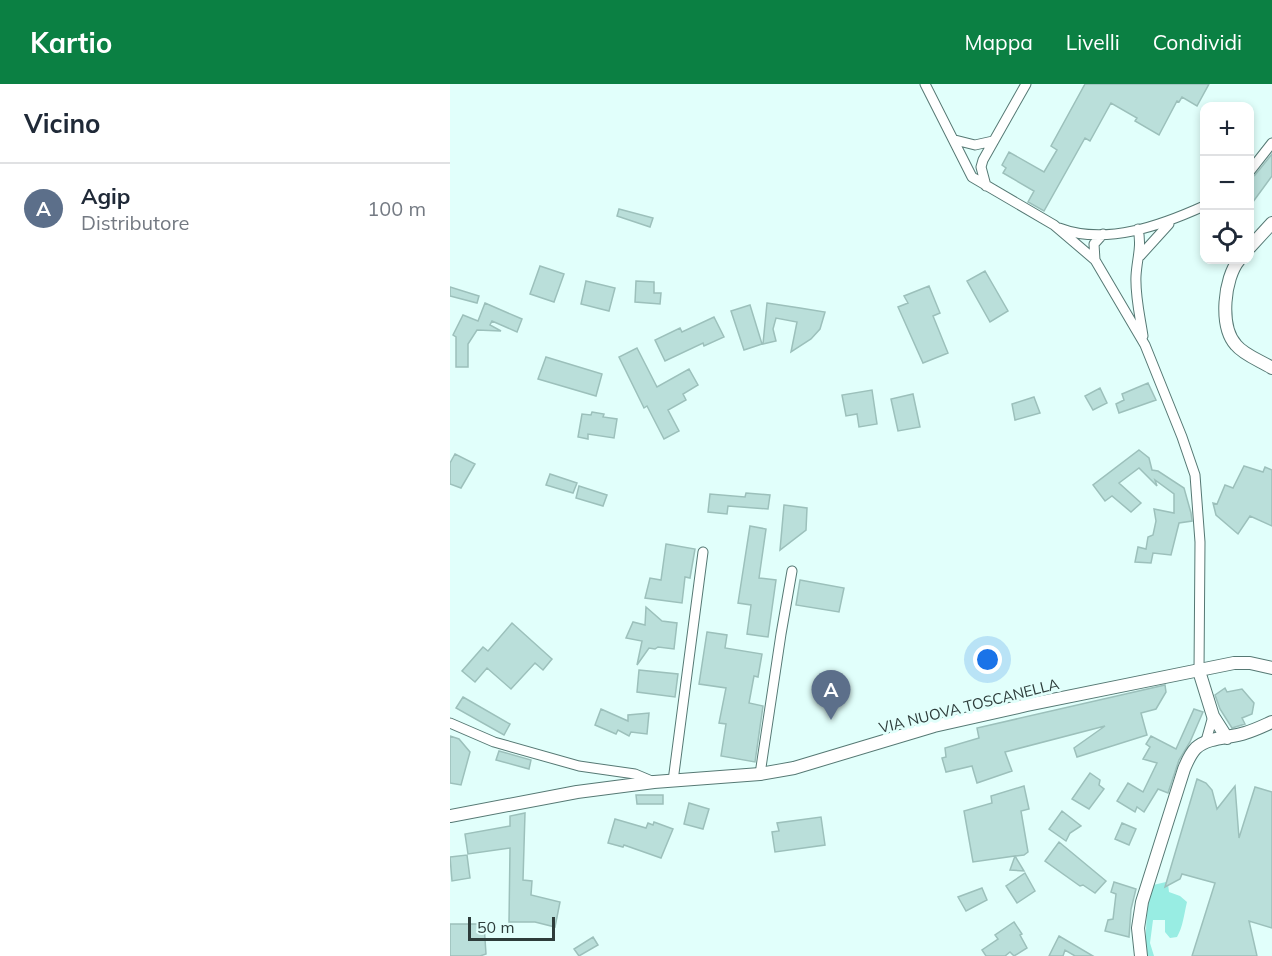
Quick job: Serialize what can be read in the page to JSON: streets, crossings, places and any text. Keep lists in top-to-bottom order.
{
  "streets": {
    "main road": ["VIA NUOVA TOSCANELLA"]
  },
  "scale_bar": "50 m",
  "page": {
    "header": "Kartio",
    "nav": ["Mappa", "Livelli", "Condividi"],
    "heading": "Vicino",
    "map_buttons": ["+", "−"],
    "list": [
      {
        "mark": "A",
        "name": "Agip",
        "note": "Distributore",
        "value": "100 m"
      }
    ],
    "pins": "A",
    "scale": "50 m"
  }
}
